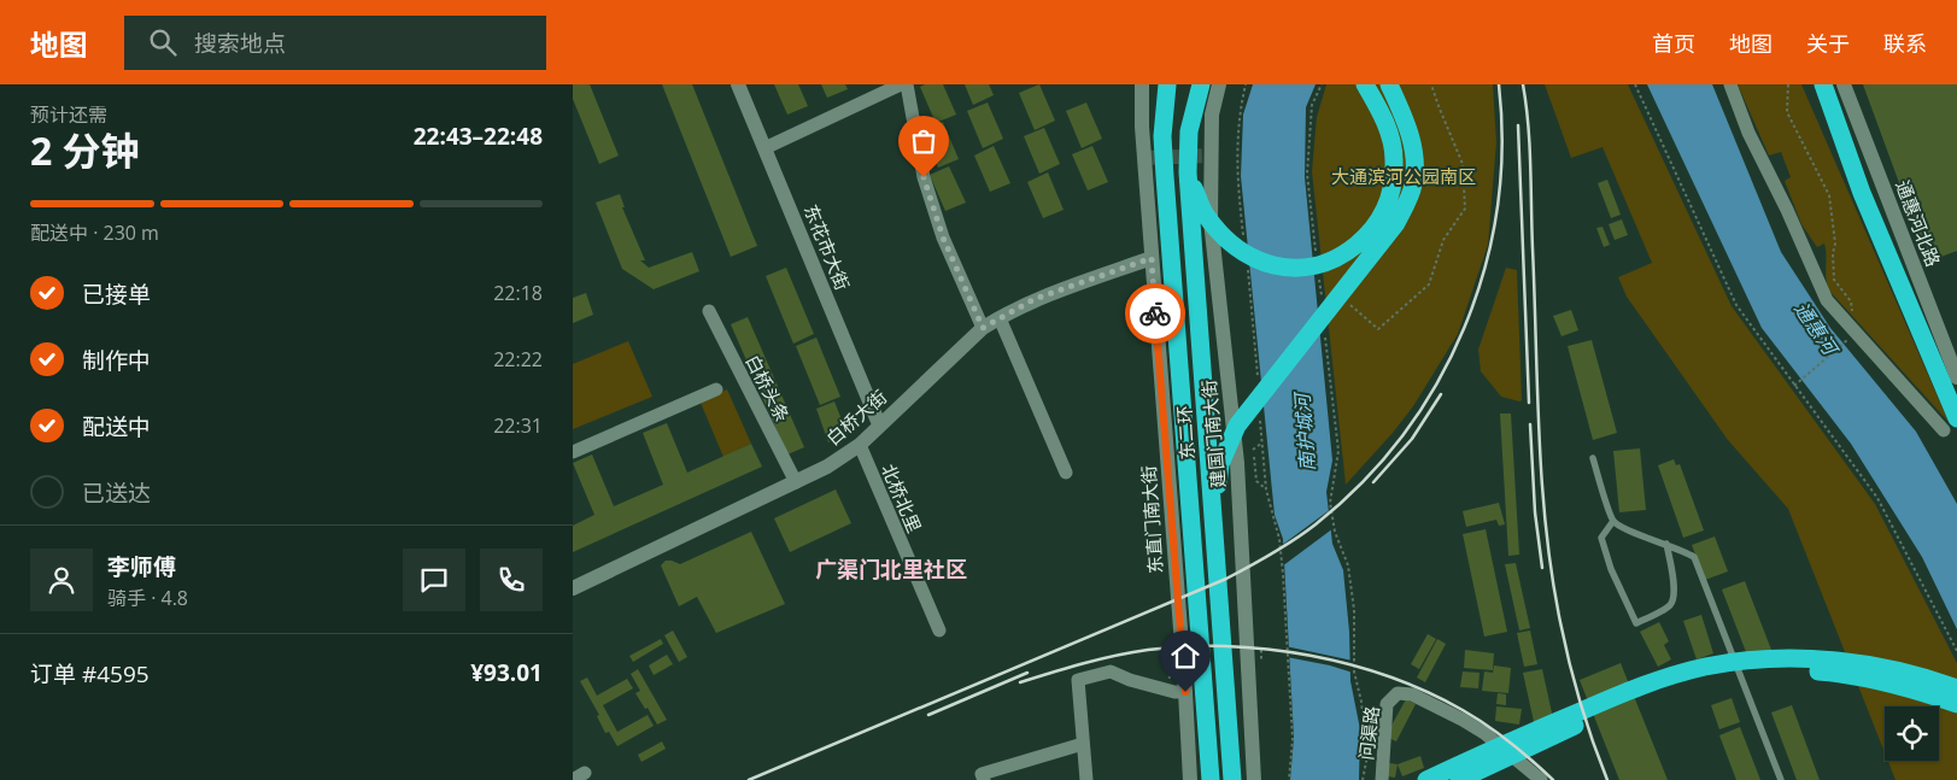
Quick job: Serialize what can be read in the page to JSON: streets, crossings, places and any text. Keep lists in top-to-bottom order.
{
  "streets": {
    "highway": ["东二环"],
    "street": [
      "通惠河北路",
      "东花市大街",
      "白桥头条",
      "白桥大街",
      "建国门南大街",
      "北桥北里",
      "东直门南大街",
      "问渠路"
    ]
  },
  "crossings": [
    ["东花市大街", "白桥大街"],
    ["白桥头条", "白桥大街"],
    ["白桥大街", "北桥北里"],
    ["白桥大街", "东直门南大街"]
  ],
  "districts": ["广渠门北里社区"],
  "water": ["通惠河", "南护城河"],
  "parks": ["大通滨河公园南区"],
  "page": {
    "header": "地图",
    "search": "搜索地点",
    "nav": [
      "首页",
      "地图",
      "关于",
      "联系"
    ],
    "heading": ["2 分钟", "预计还需", "22:43–22:48"],
    "panel": [
      "李师傅",
      "骑手 · 4.8",
      "订单 #4595",
      "¥93.01"
    ],
    "bar": "配送中 · 230 m",
    "list": [
      ["已接单", "22:18"],
      ["制作中", "22:22"],
      ["配送中", "22:31"],
      "已送达"
    ]
  }
}
